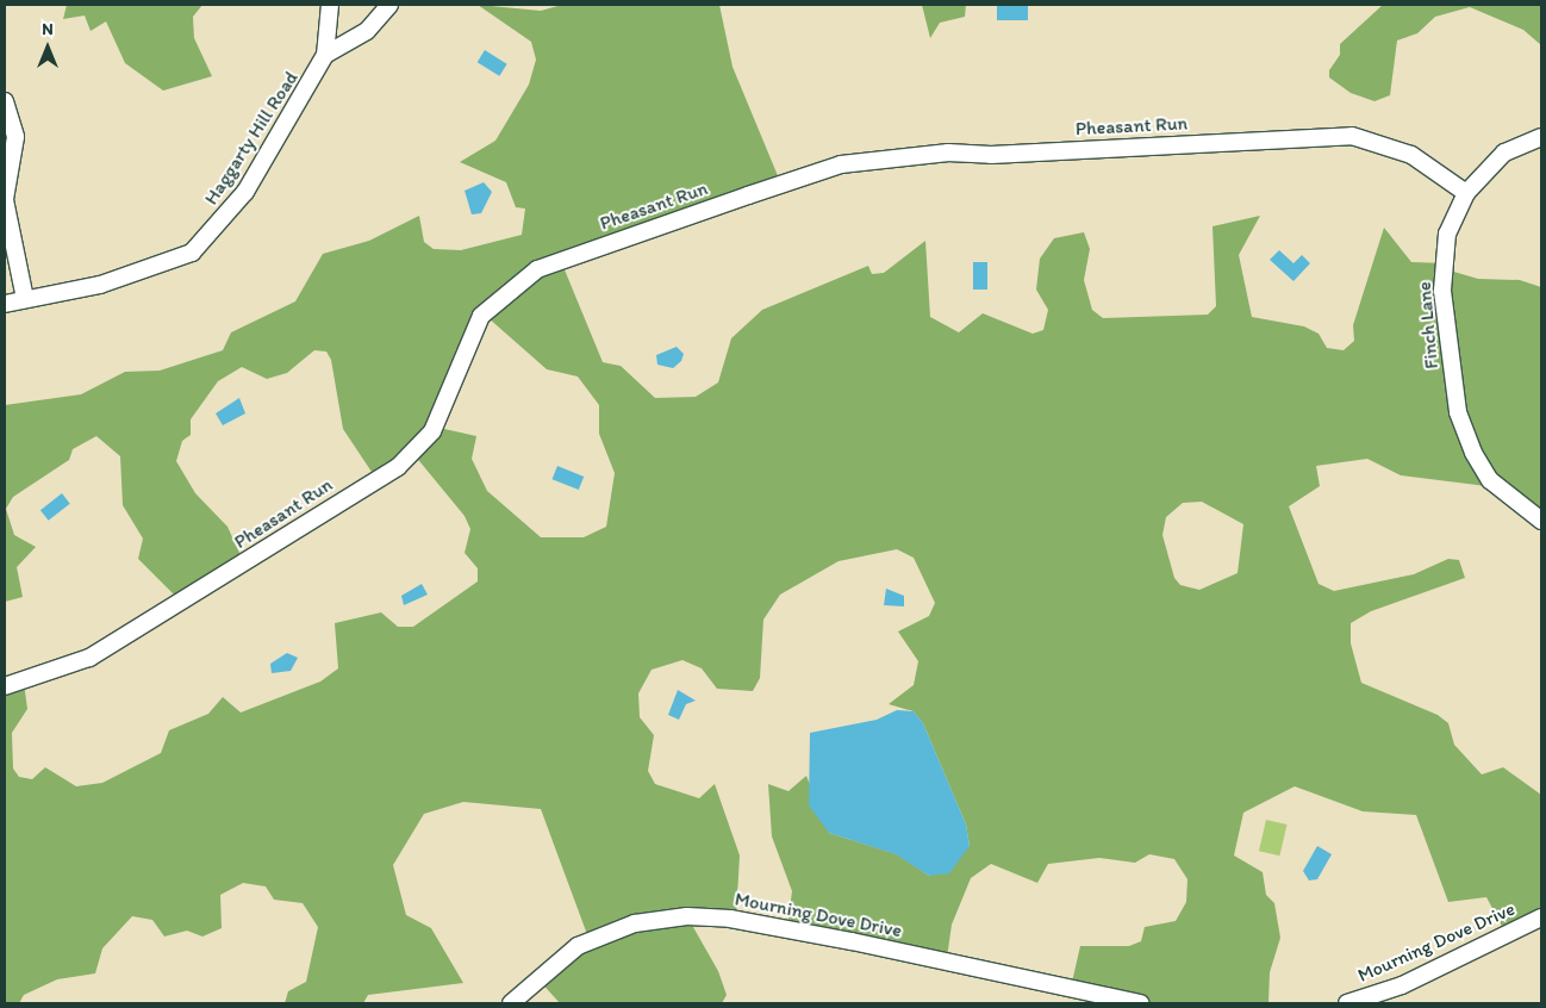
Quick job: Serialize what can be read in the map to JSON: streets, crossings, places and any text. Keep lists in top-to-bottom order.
{
  "streets": {
    "street": [
      "Pheasant Run",
      "Haggarty Hill Road",
      "Finch Lane",
      "Mourning Dove Drive"
    ]
  },
  "crossings": [
    ["Pheasant Run", "Finch Lane"]
  ],
  "north": "top"
}
